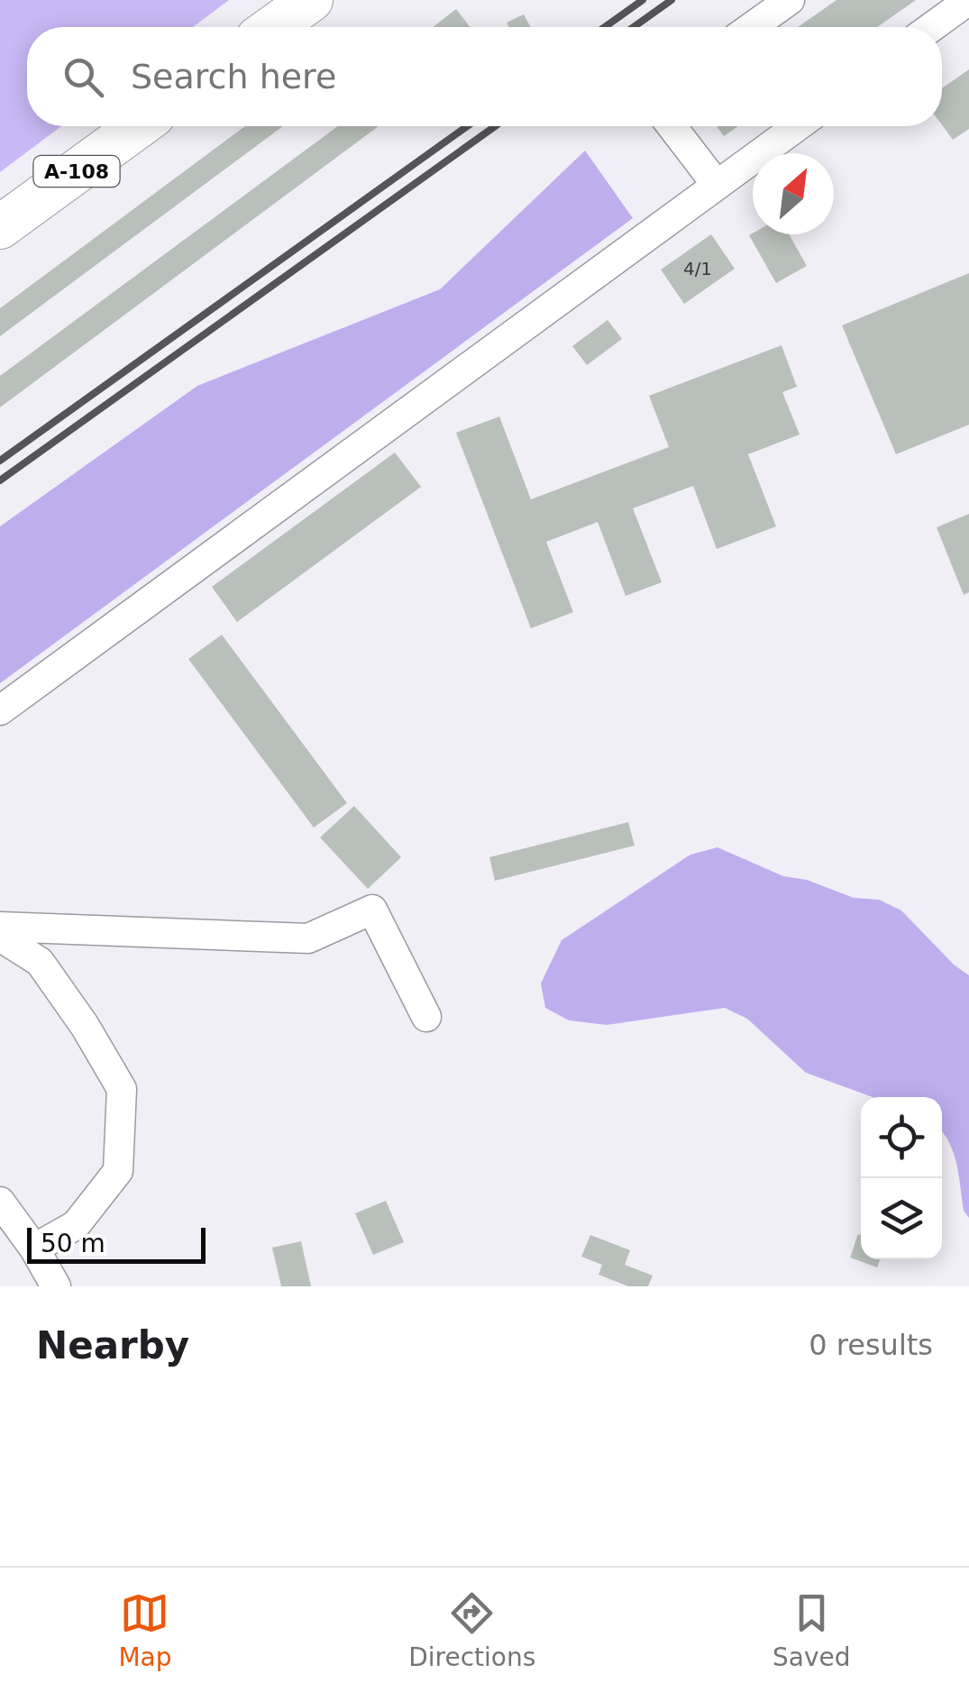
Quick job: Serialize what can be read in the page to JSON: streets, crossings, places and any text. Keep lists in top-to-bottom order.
{
  "streets": {
    "highway": ["А-108"]
  },
  "house_numbers": ["4/1"],
  "scale_bar": "50 m",
  "north": "top right",
  "page": {
    "search": "Search here",
    "scale": "50 m",
    "heading": ["Nearby", "0 results"],
    "nav": ["Map", "Directions", "Saved"]
  }
}
